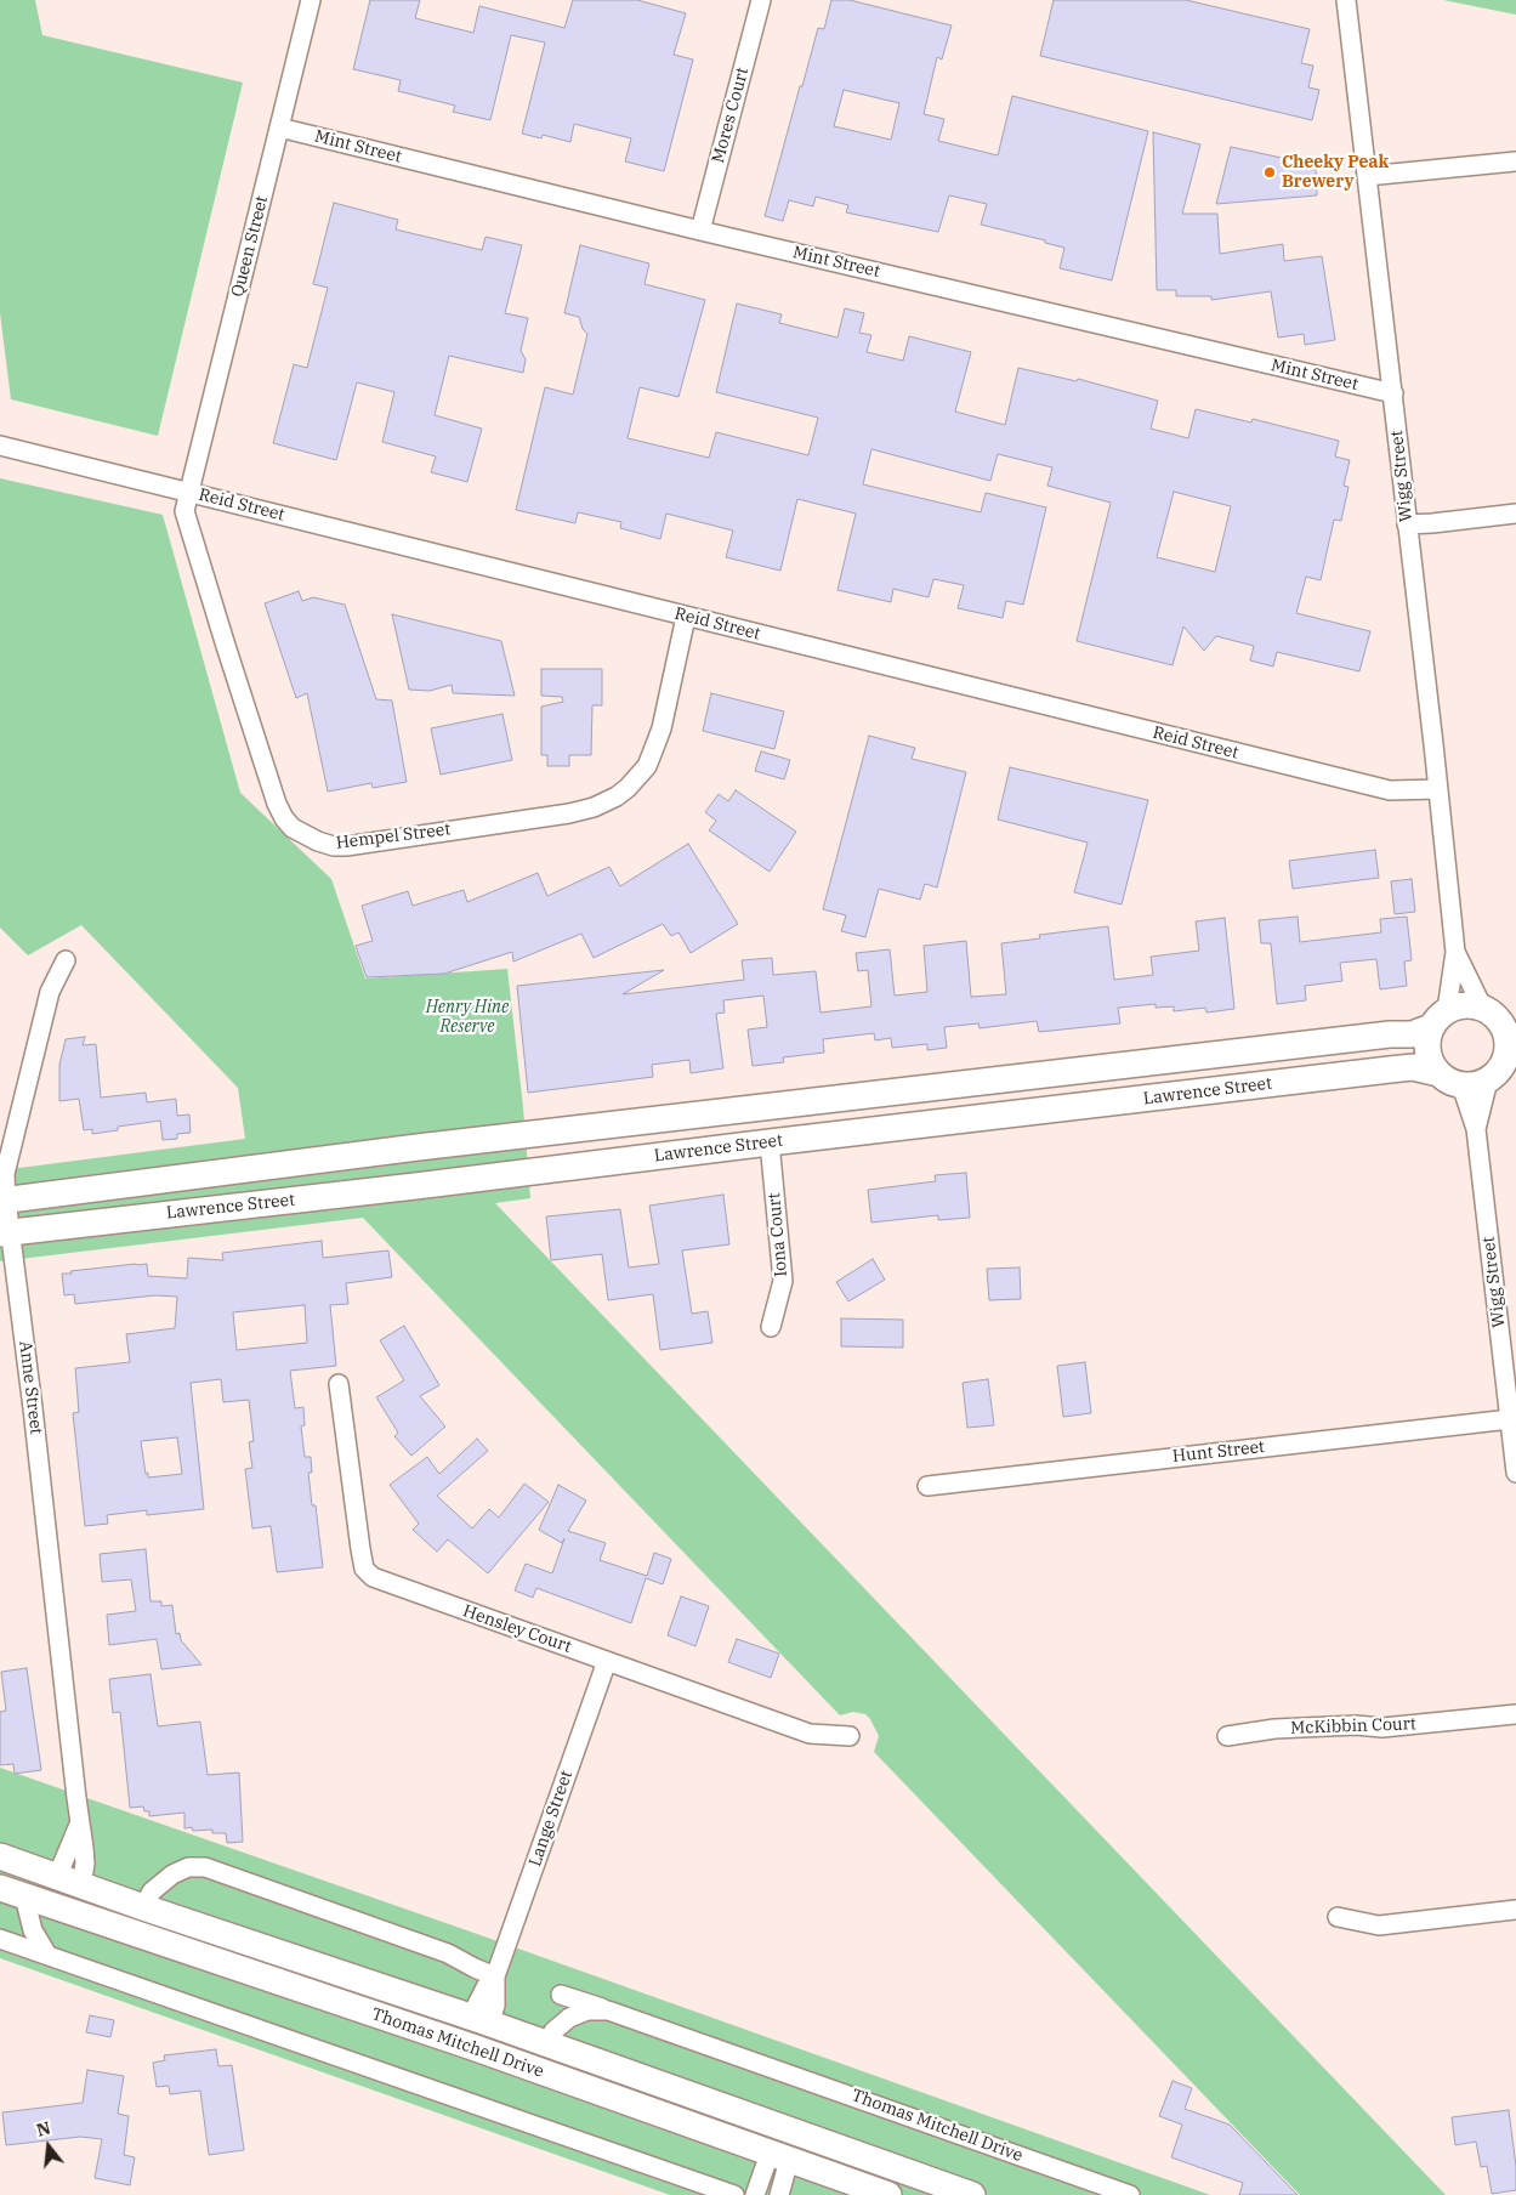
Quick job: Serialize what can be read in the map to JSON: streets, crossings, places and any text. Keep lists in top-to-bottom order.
{
  "streets": {
    "street": [
      "Mores Court",
      "Mint Street",
      "Queen Street",
      "Wigg Street",
      "Reid Street",
      "Hempel Street",
      "Lawrence Street",
      "Iona Court",
      "Anne Street",
      "Hunt Street",
      "Hensley Court",
      "McKibbin Court",
      "Lange Street",
      "Thomas Mitchell Drive"
    ]
  },
  "crossings": [
    ["Mores Court", "Mint Street"],
    ["Mint Street", "Queen Street"],
    ["Mint Street", "Wigg Street"],
    ["Queen Street", "Reid Street"],
    ["Queen Street", "Hempel Street"],
    ["Wigg Street", "Reid Street"],
    ["Wigg Street", "Lawrence Street"],
    ["Wigg Street", "Hunt Street"],
    ["Reid Street", "Hempel Street"],
    ["Lawrence Street", "Iona Court"],
    ["Lawrence Street", "Anne Street"],
    ["Anne Street", "Thomas Mitchell Drive"],
    ["Hensley Court", "Lange Street"],
    ["Lange Street", "Thomas Mitchell Drive"]
  ],
  "parks": ["Henry Hine Reserve"],
  "places": ["Cheeky Peak Brewery"],
  "north": "top"
}
